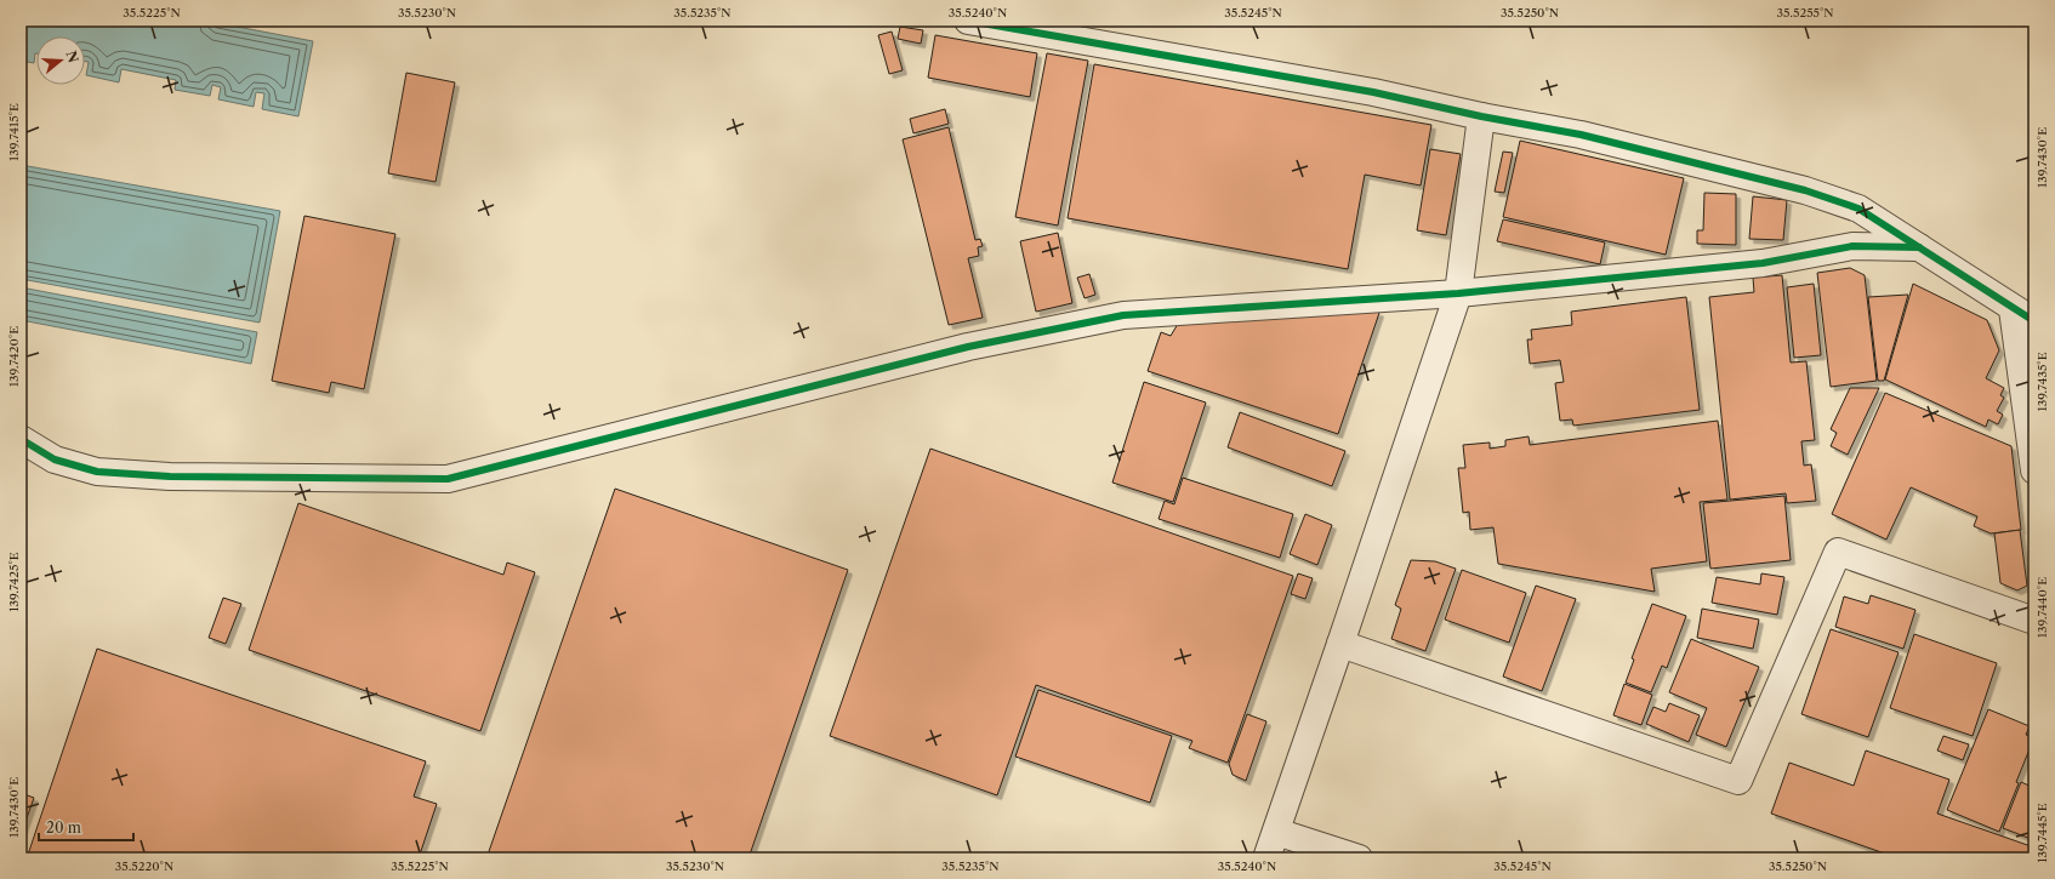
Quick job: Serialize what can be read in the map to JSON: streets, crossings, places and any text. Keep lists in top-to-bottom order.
{
  "scale_bar": "20 m",
  "north": "right",
  "coordinates": [
    "35.5225°N",
    "35.5230°N",
    "35.5235°N",
    "35.5240°N",
    "35.5245°N",
    "35.5250°N",
    "35.5255°N",
    "139.7415°E",
    "139.7430°E",
    "139.7420°E",
    "139.7435°E",
    "139.7425°E",
    "139.7440°E",
    "139.7445°E",
    "35.5220°N"
  ]
}
